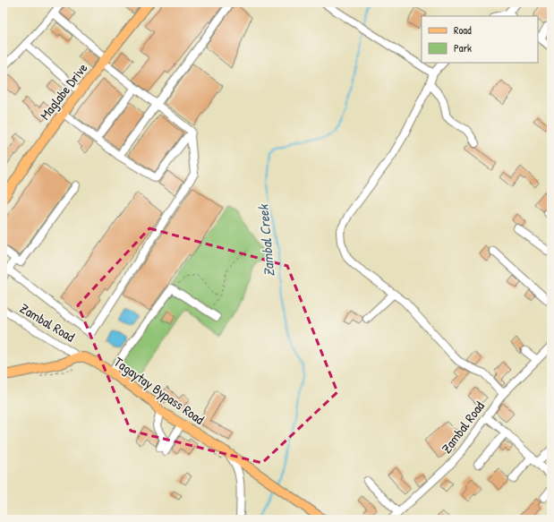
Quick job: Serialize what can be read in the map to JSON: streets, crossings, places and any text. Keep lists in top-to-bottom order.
{
  "streets": {
    "main road": ["Maglabe Drive", "Tagaytay Bypass Road"],
    "street": ["Zambal Road"]
  },
  "crossings": [
    ["Zambal Road", "Tagaytay Bypass Road"]
  ],
  "water": ["Zambal Creek"],
  "legend": ["Road", "Park"]
}
